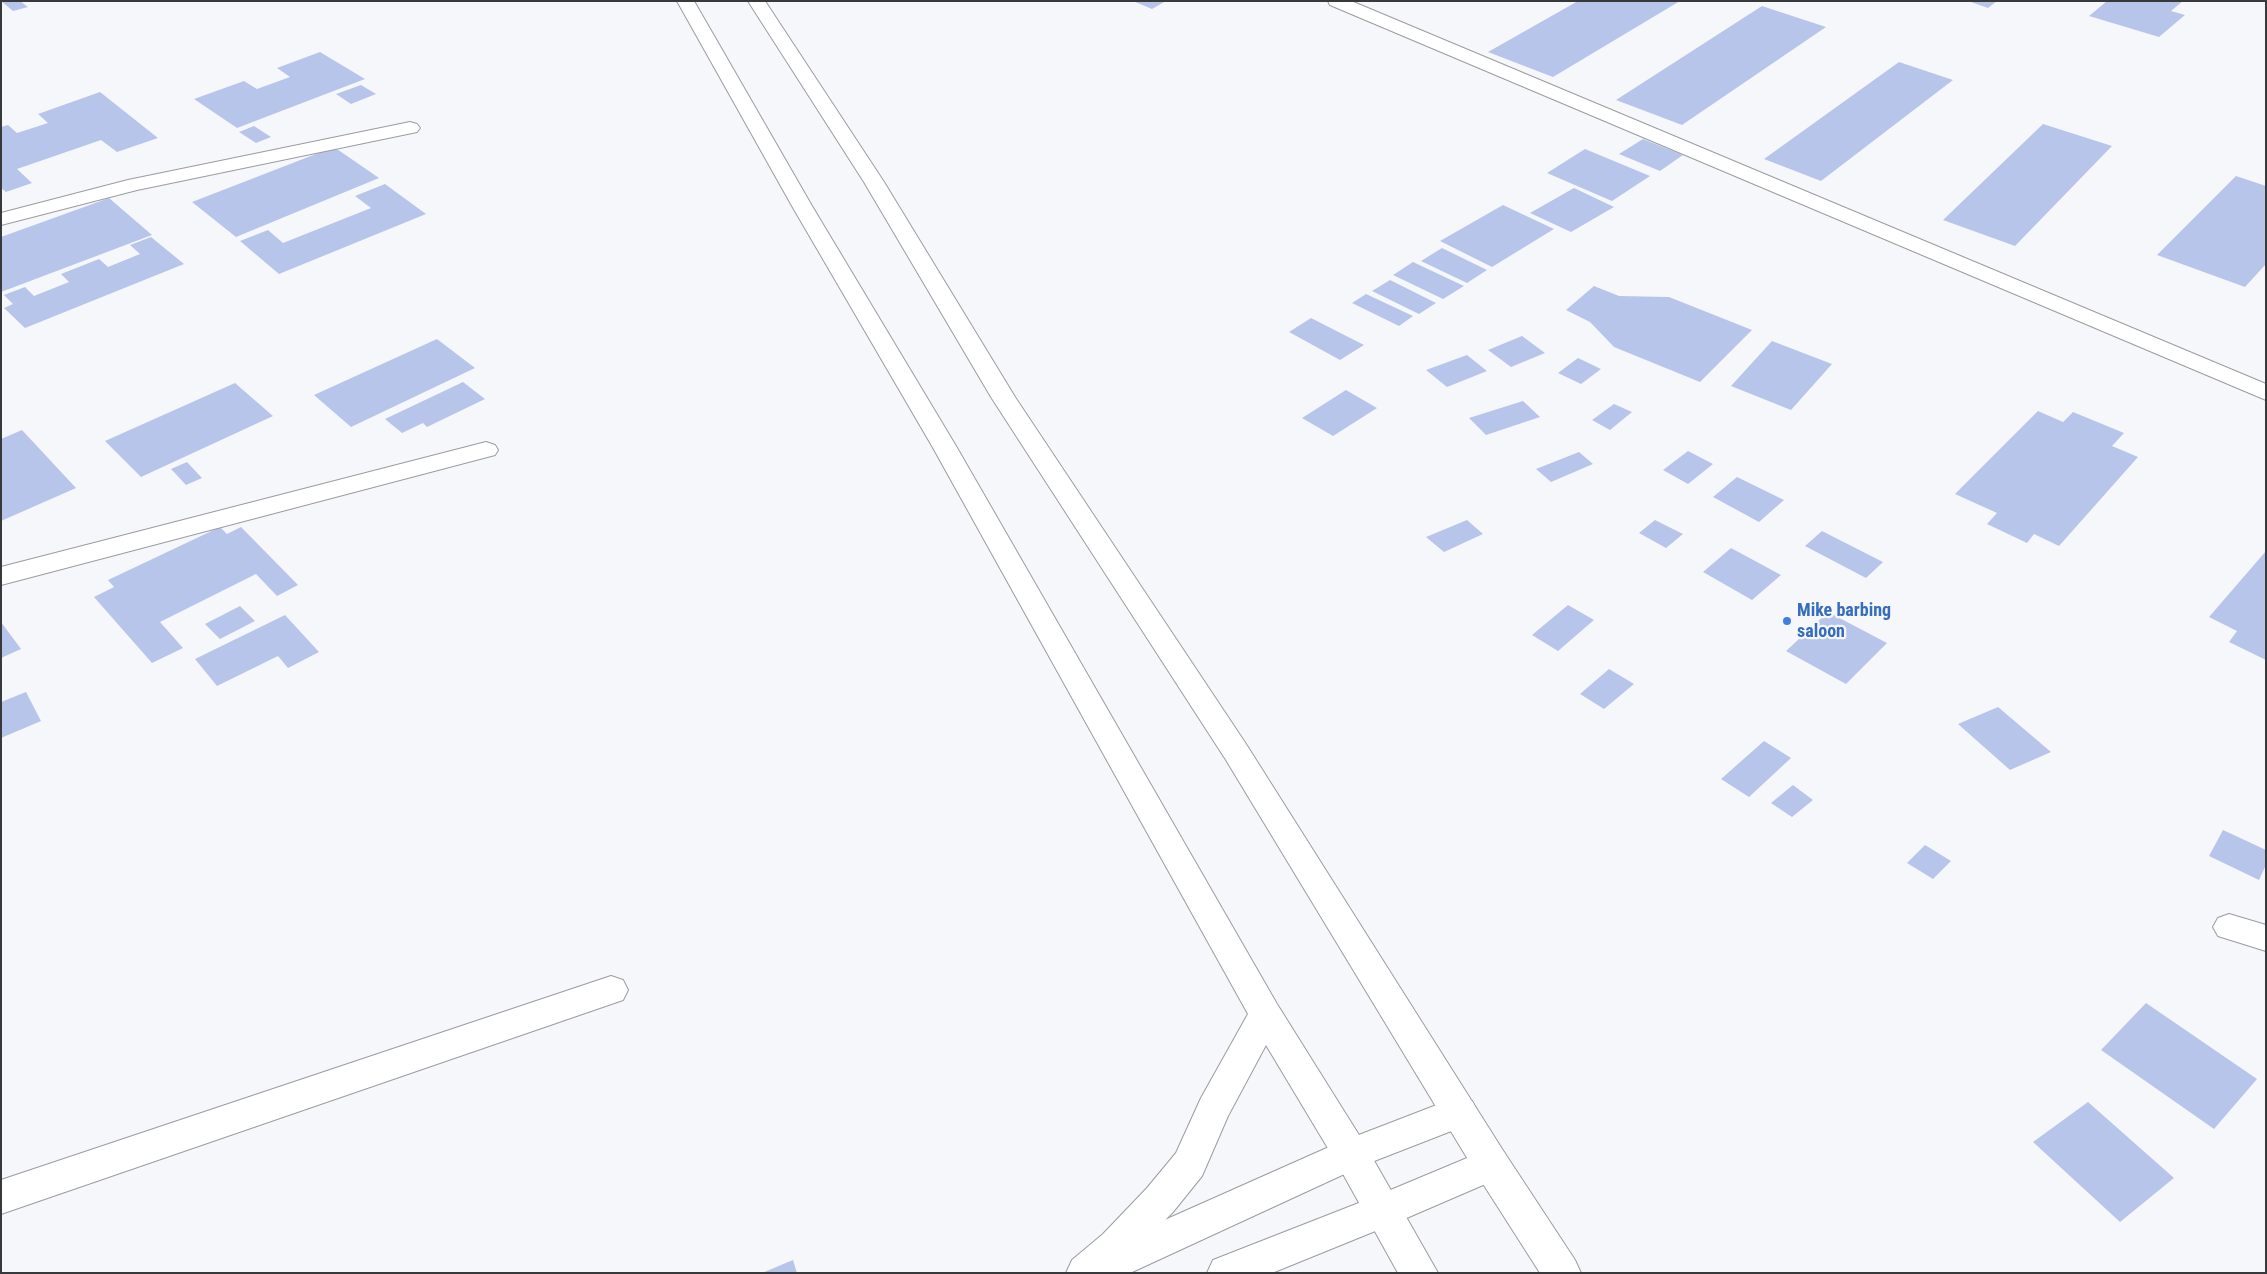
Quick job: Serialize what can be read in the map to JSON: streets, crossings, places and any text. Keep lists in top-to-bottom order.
{
  "places": ["Mike barbing saloon"]
}
